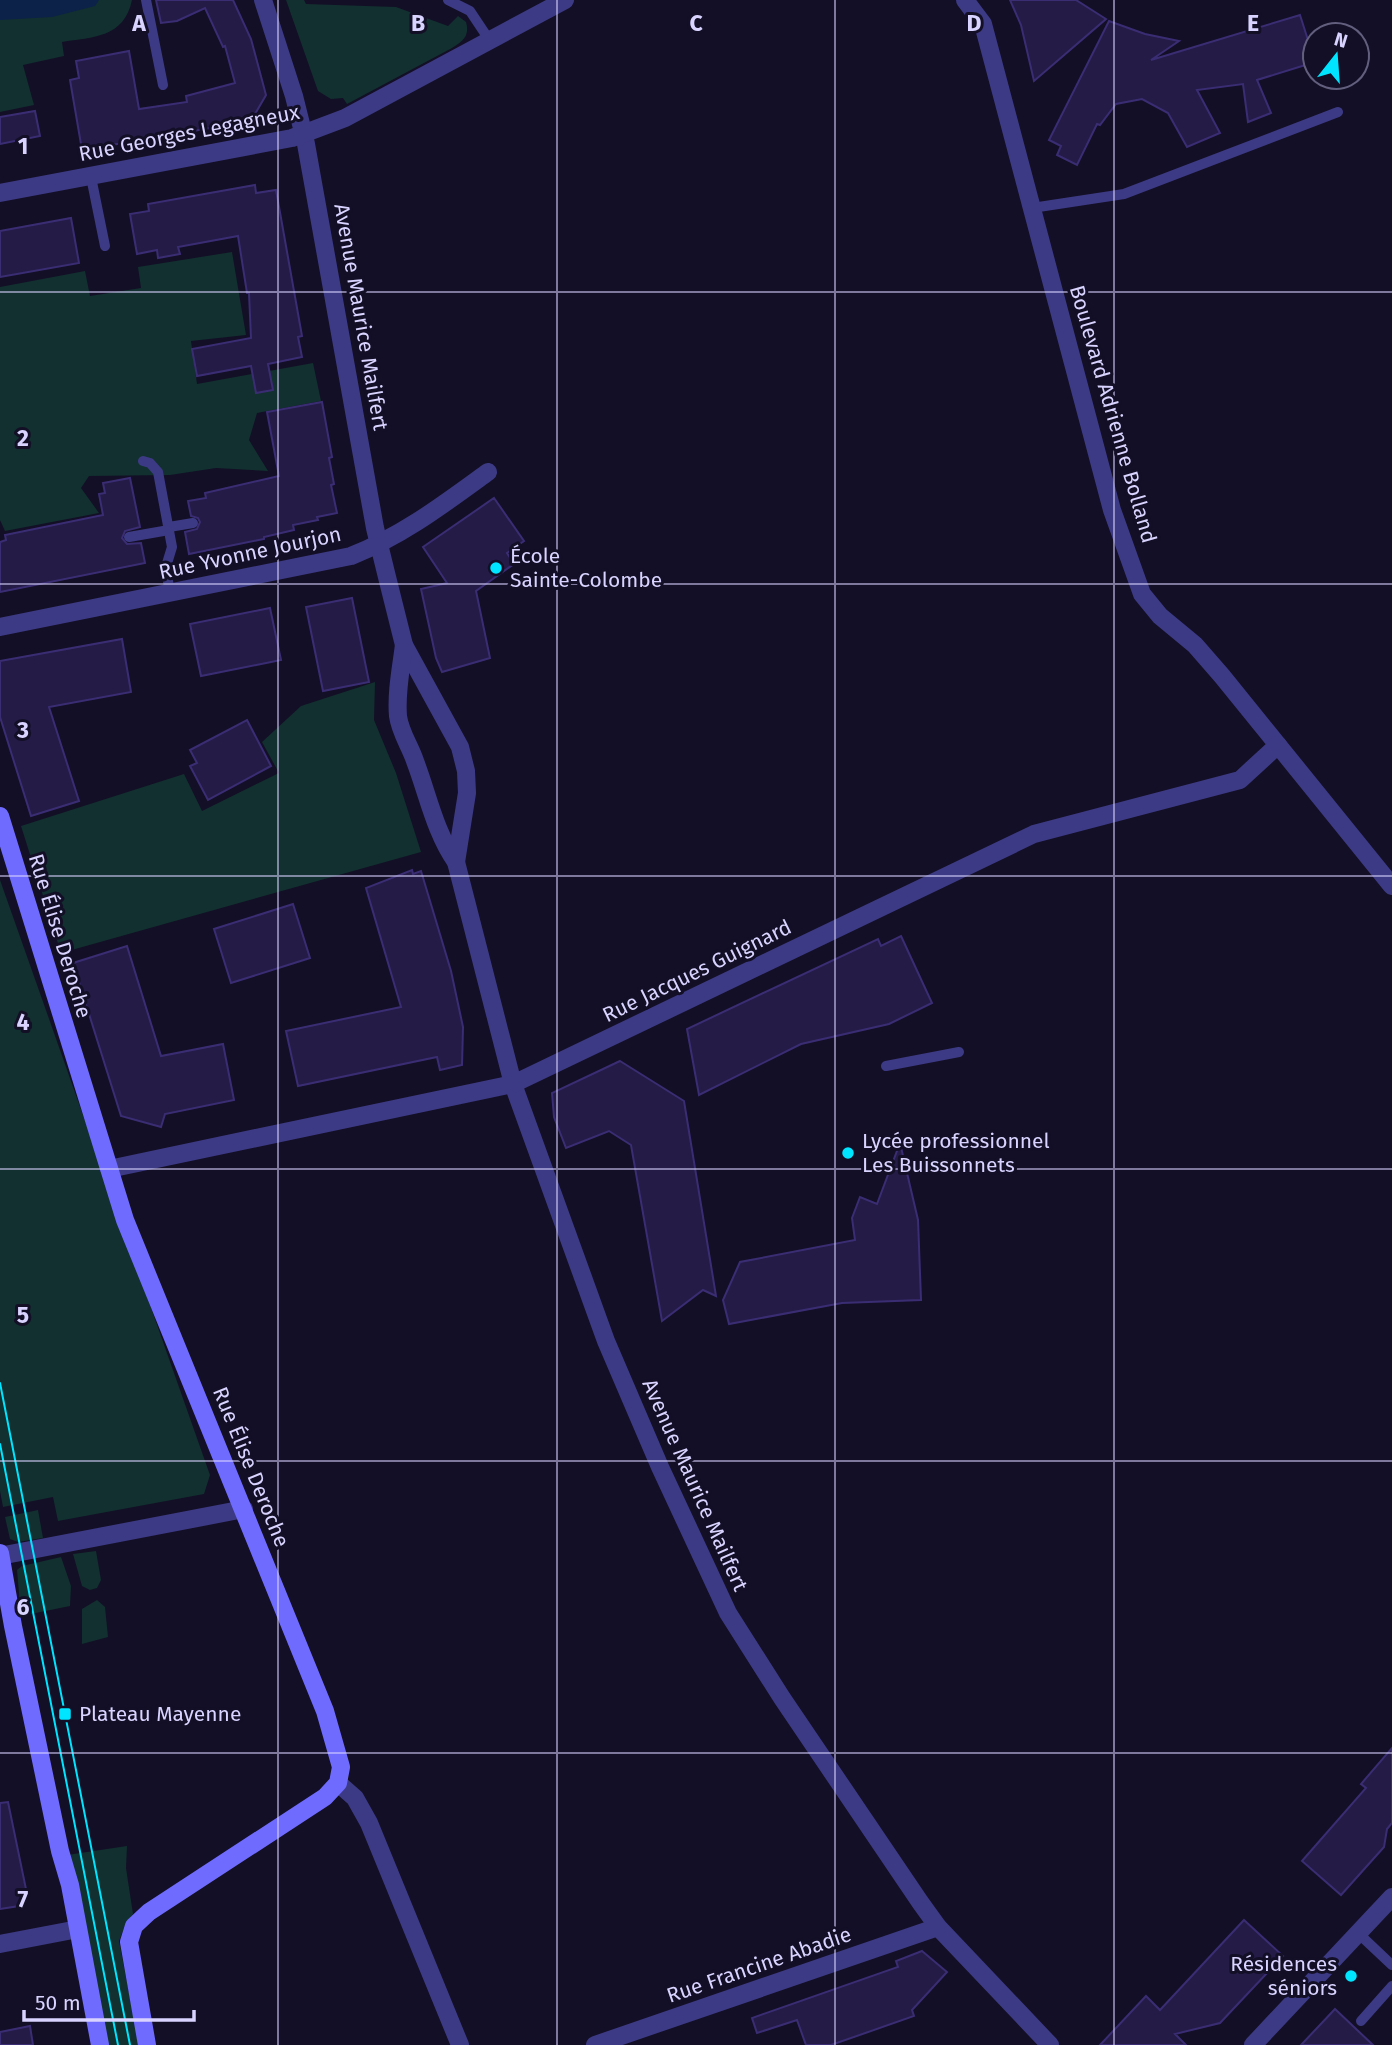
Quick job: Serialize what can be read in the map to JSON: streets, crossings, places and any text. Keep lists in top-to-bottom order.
{
  "streets": {
    "main road": ["Rue Élise Deroche"],
    "street": [
      "Rue Georges Legagneux",
      "Avenue Maurice Mailfert",
      "Boulevard Adrienne Bolland",
      "Rue Yvonne Jourjon",
      "Rue Jacques Guignard",
      "Rue Francine Abadie"
    ]
  },
  "crossings": [
    ["Rue Georges Legagneux", "Avenue Maurice Mailfert"],
    ["Avenue Maurice Mailfert", "Rue Yvonne Jourjon"],
    ["Avenue Maurice Mailfert", "Rue Jacques Guignard"],
    ["Avenue Maurice Mailfert", "Rue Francine Abadie"],
    ["Boulevard Adrienne Bolland", "Rue Jacques Guignard"],
    ["Rue Élise Deroche", "Rue Jacques Guignard"]
  ],
  "places": {
    "other": ["École Sainte-Colombe", "Lycée professionnel Les Buissonnets", "Résidences séniors"],
    "transit": ["Plateau Mayenne"]
  },
  "scale_bar": "50 m",
  "north": "top",
  "grid": {
    "columns": [
      "A",
      "B",
      "C",
      "D",
      "E"
    ],
    "rows": [
      "1",
      "2",
      "3",
      "4",
      "5",
      "6",
      "7"
    ]
  }
}
